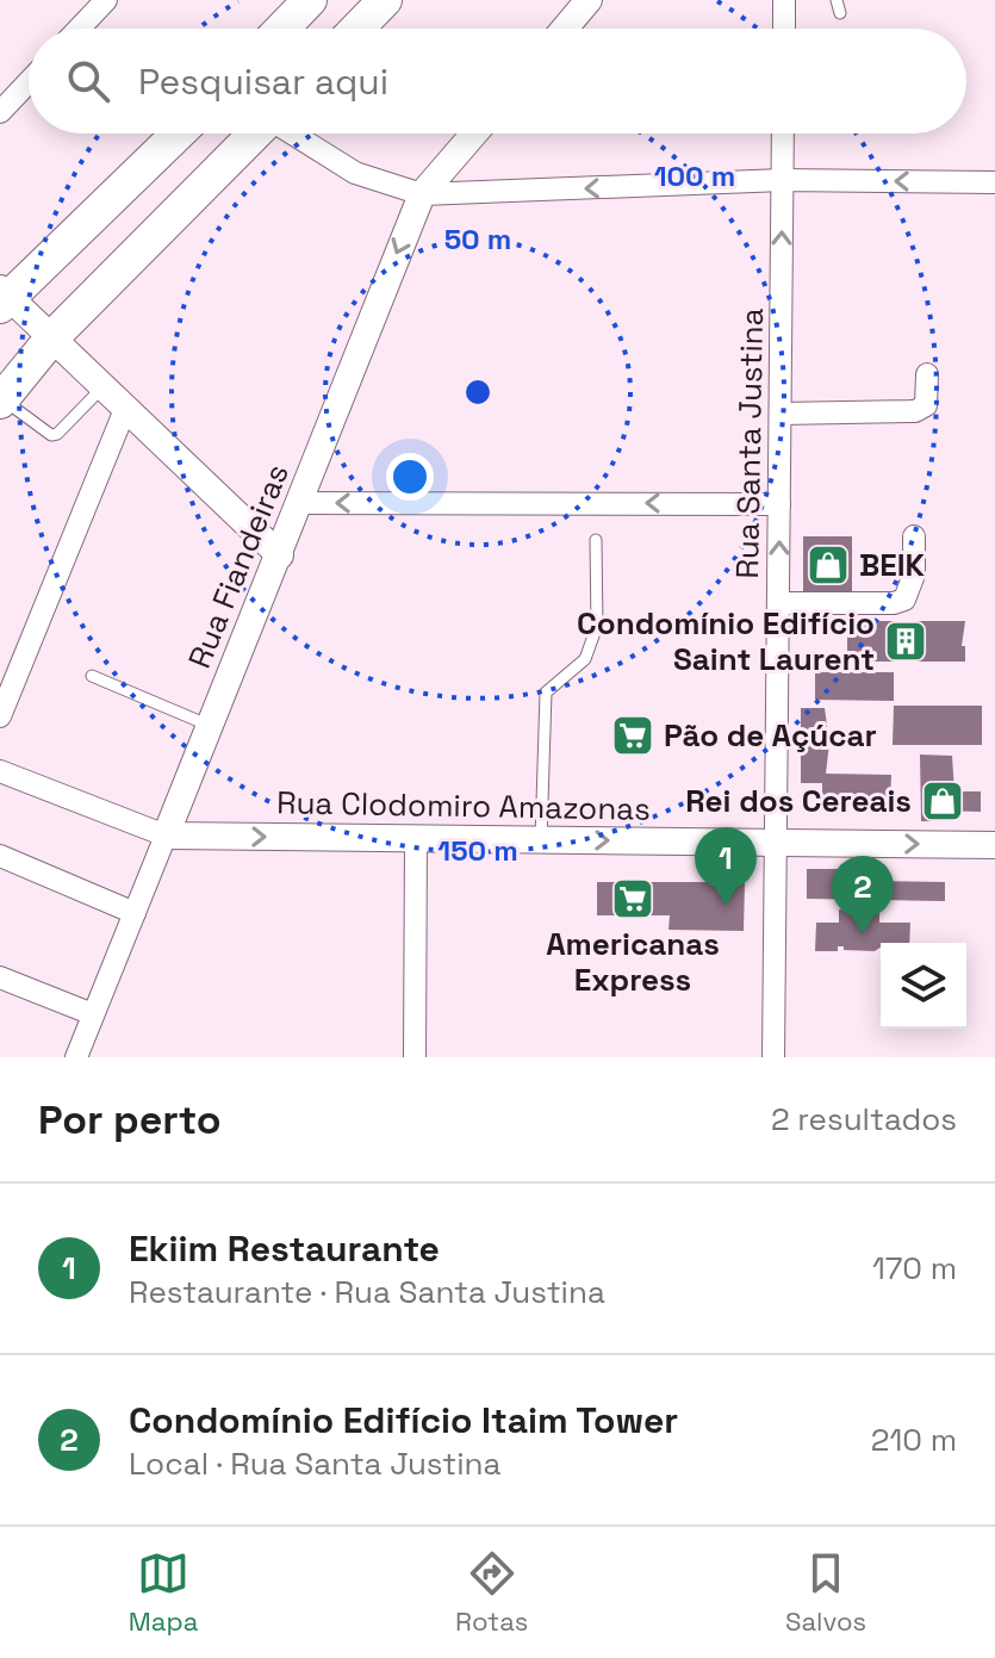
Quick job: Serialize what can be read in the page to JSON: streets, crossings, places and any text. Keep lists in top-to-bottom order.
{
  "streets": {
    "street": ["Rua Santa Justina", "Rua Fiandeiras", "Rua Clodomiro Amazonas"]
  },
  "crossings": [
    ["Rua Santa Justina", "Rua Clodomiro Amazonas"],
    ["Rua Fiandeiras", "Rua Clodomiro Amazonas"]
  ],
  "one_way": ["Rua Santa Justina", "Rua Clodomiro Amazonas"],
  "places": {
    "shop": ["BEIK", "Rei dos Cereais"],
    "building": ["Condomínio Edifício Saint Laurent"],
    "supermarket": ["Pão de Açúcar", "Americanas Express"]
  },
  "page": {
    "search": "Pesquisar aqui",
    "pins": ["1", "2"],
    "heading": ["Por perto", "2 resultados"],
    "list": [
      {
        "mark": "1",
        "name": "Ekiim Restaurante",
        "note": "Restaurante · Rua Santa Justina",
        "value": "170 m"
      },
      {
        "mark": "2",
        "name": "Condomínio Edifício Itaim Tower",
        "note": "Local · Rua Santa Justina",
        "value": "210 m"
      }
    ],
    "nav": ["Mapa", "Rotas", "Salvos"]
  },
  "rings": ["100 m", "50 m", "150 m"]
}
